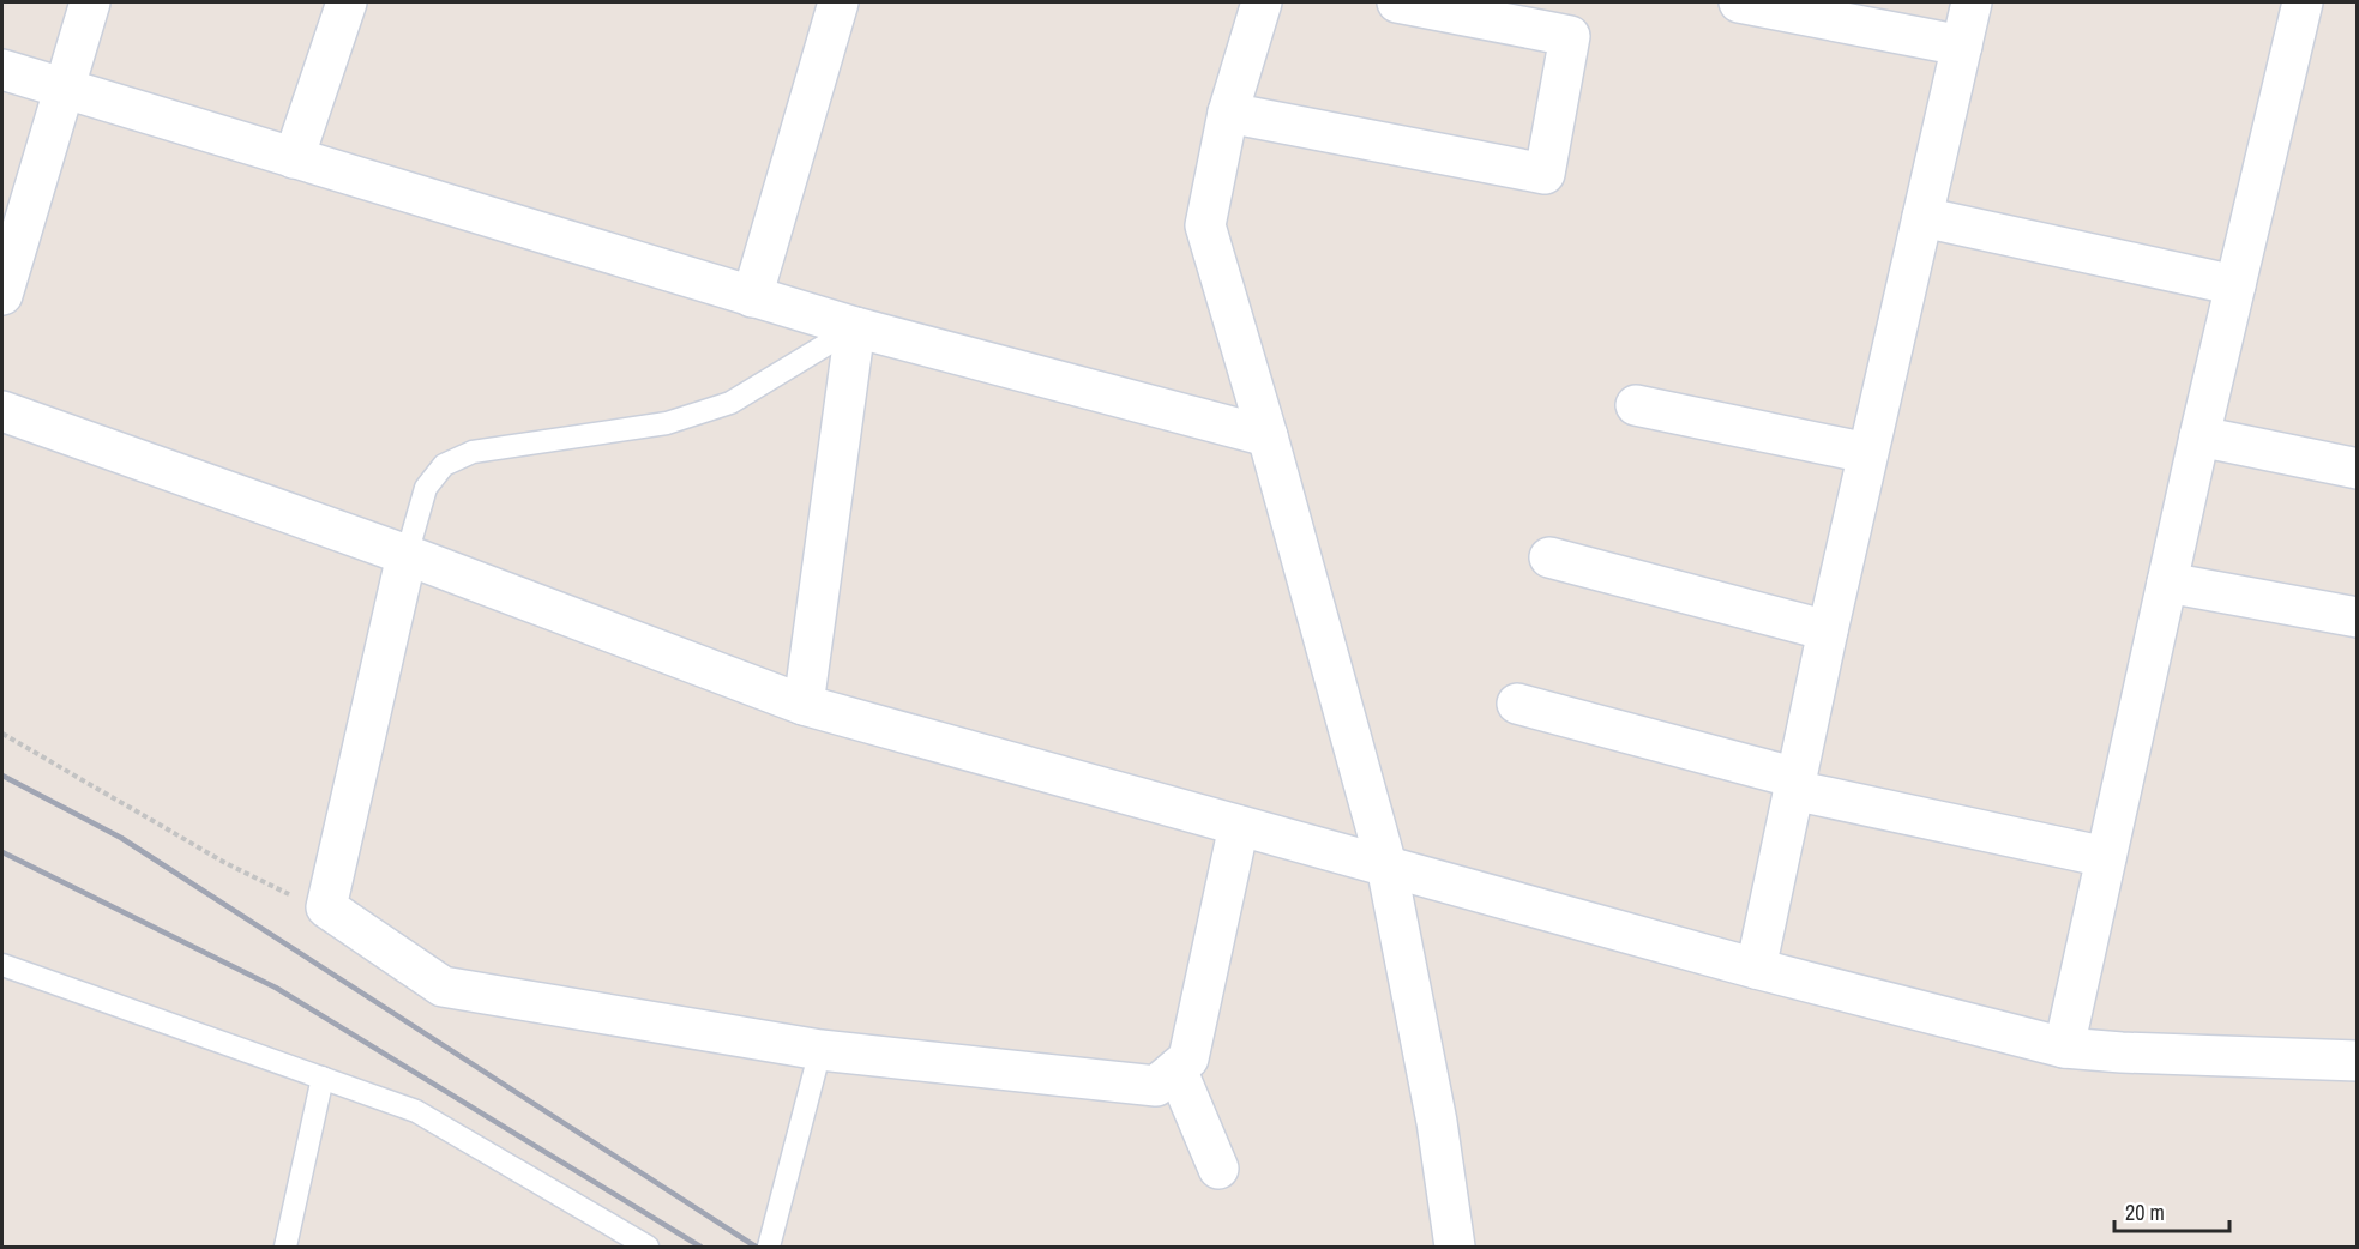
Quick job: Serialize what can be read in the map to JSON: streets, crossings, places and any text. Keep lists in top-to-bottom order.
{
  "scale_bar": "20 m"
}
